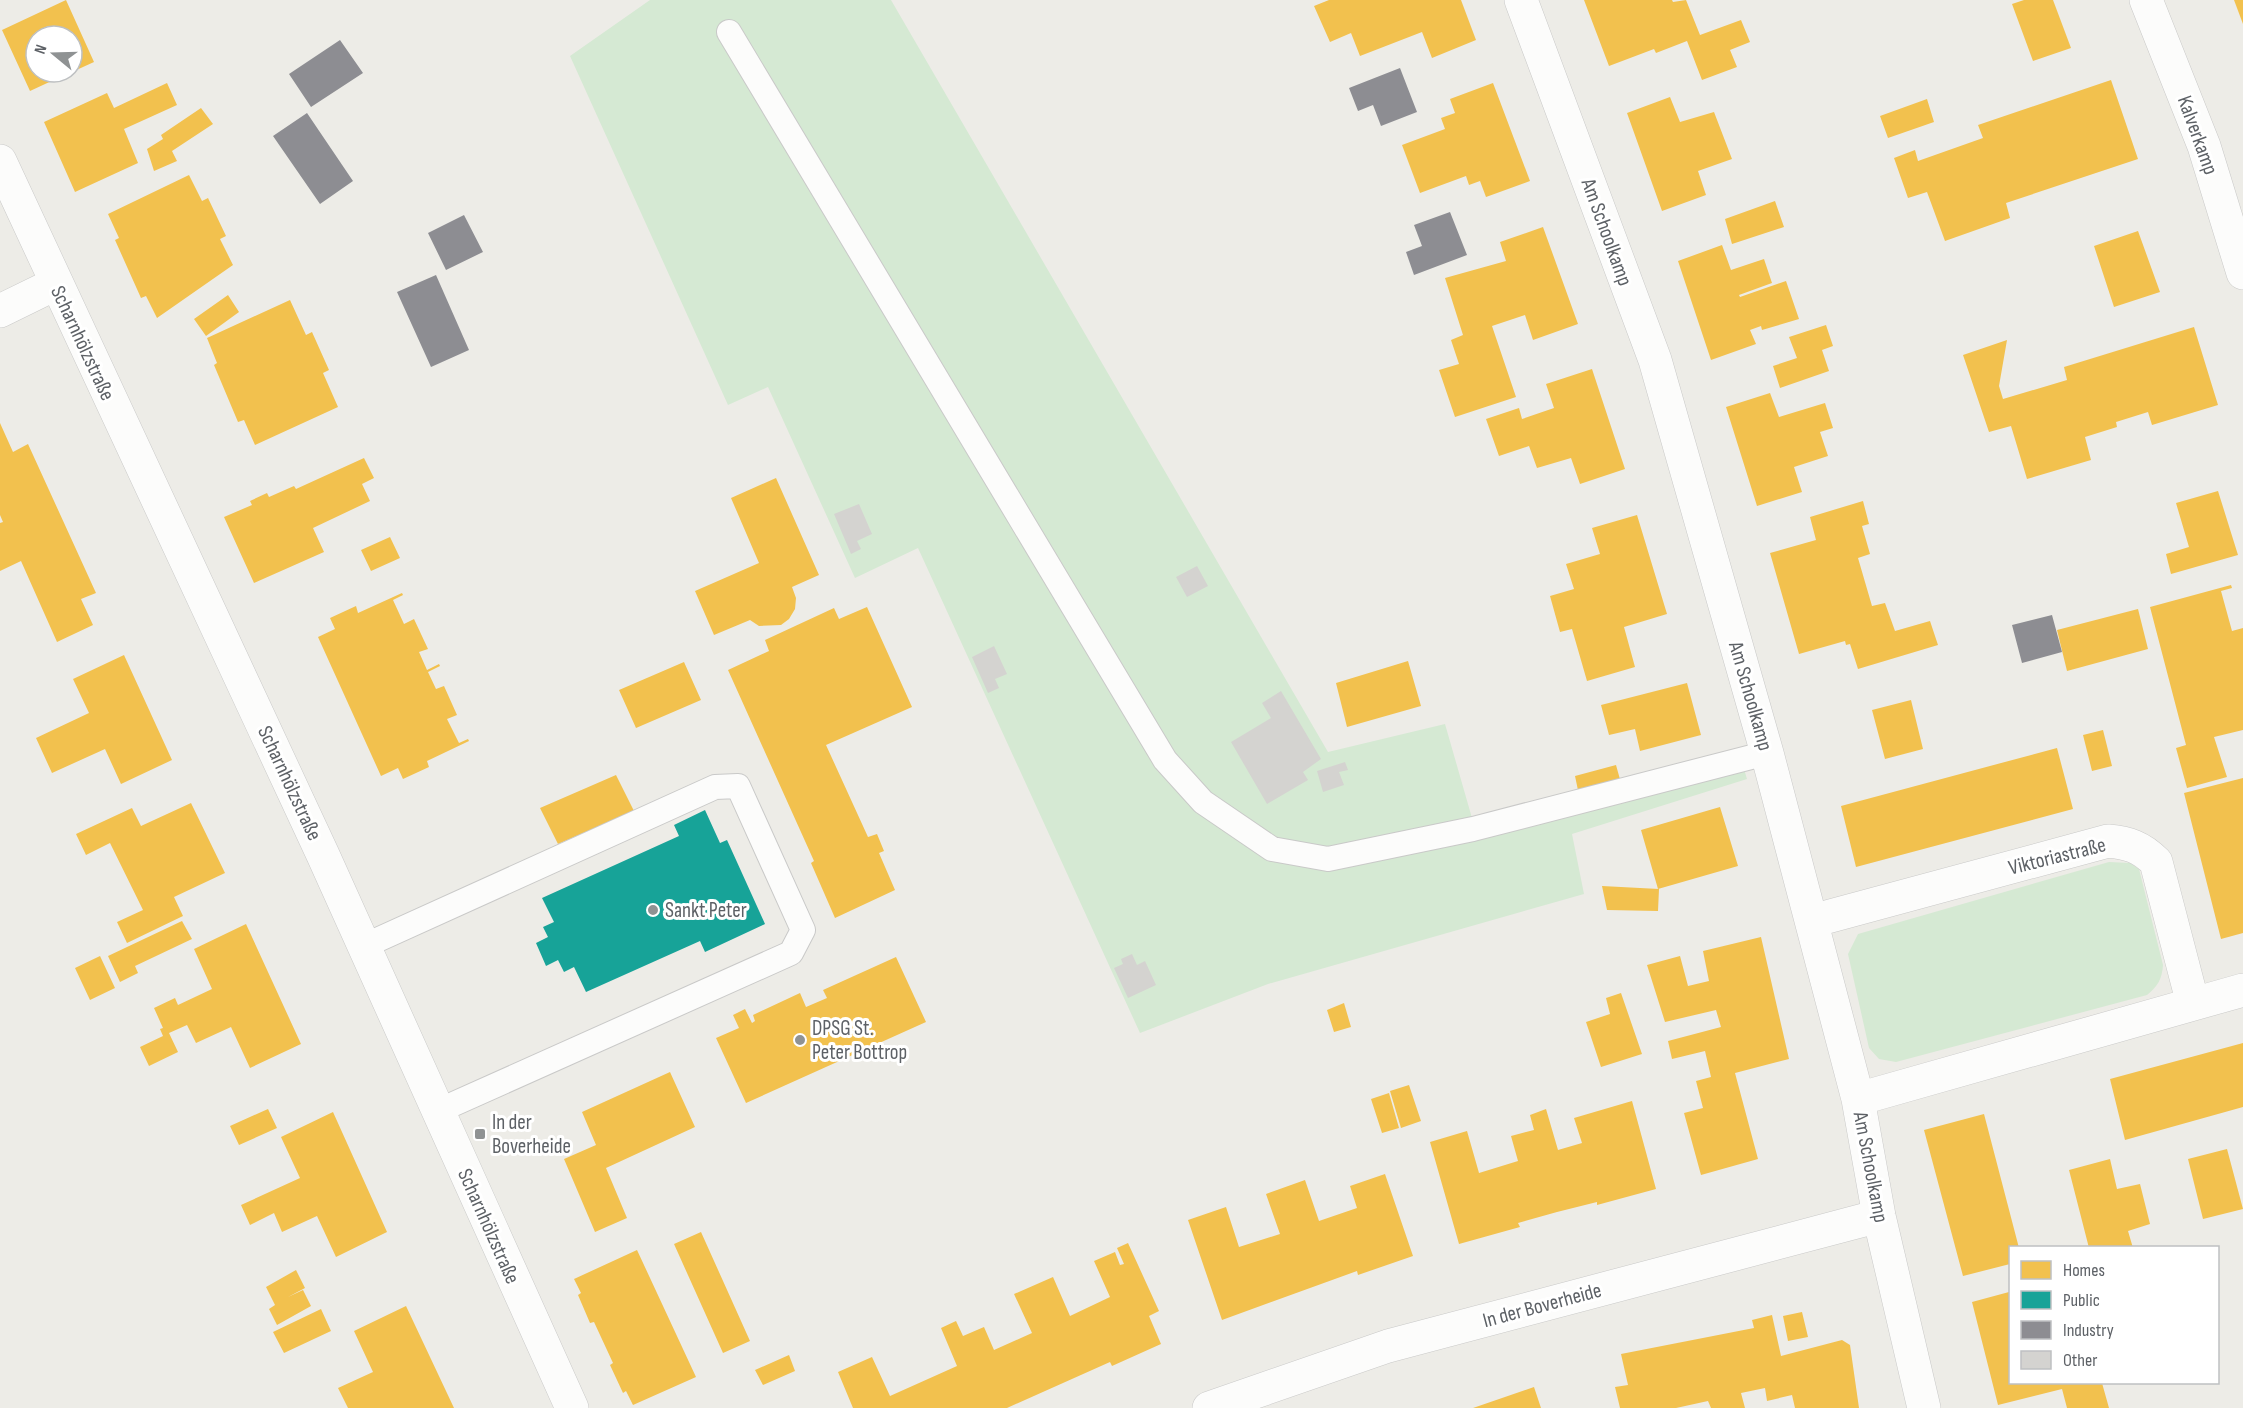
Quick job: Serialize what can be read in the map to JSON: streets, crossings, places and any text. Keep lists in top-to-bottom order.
{
  "streets": {
    "street": [
      "Kalverkamp",
      "Am Schoolkamp",
      "Scharnhölzstraße",
      "Viktoriastraße",
      "In der Boverheide"
    ]
  },
  "crossings": [
    ["Am Schoolkamp", "Viktoriastraße"],
    ["Am Schoolkamp", "In der Boverheide"]
  ],
  "places": {
    "other": ["Sankt Peter", "DPSG St. Peter Bottrop"],
    "transit": ["In der Boverheide"]
  },
  "legend": [
    "Homes",
    "Public",
    "Industry",
    "Other"
  ],
  "north": "left"
}
